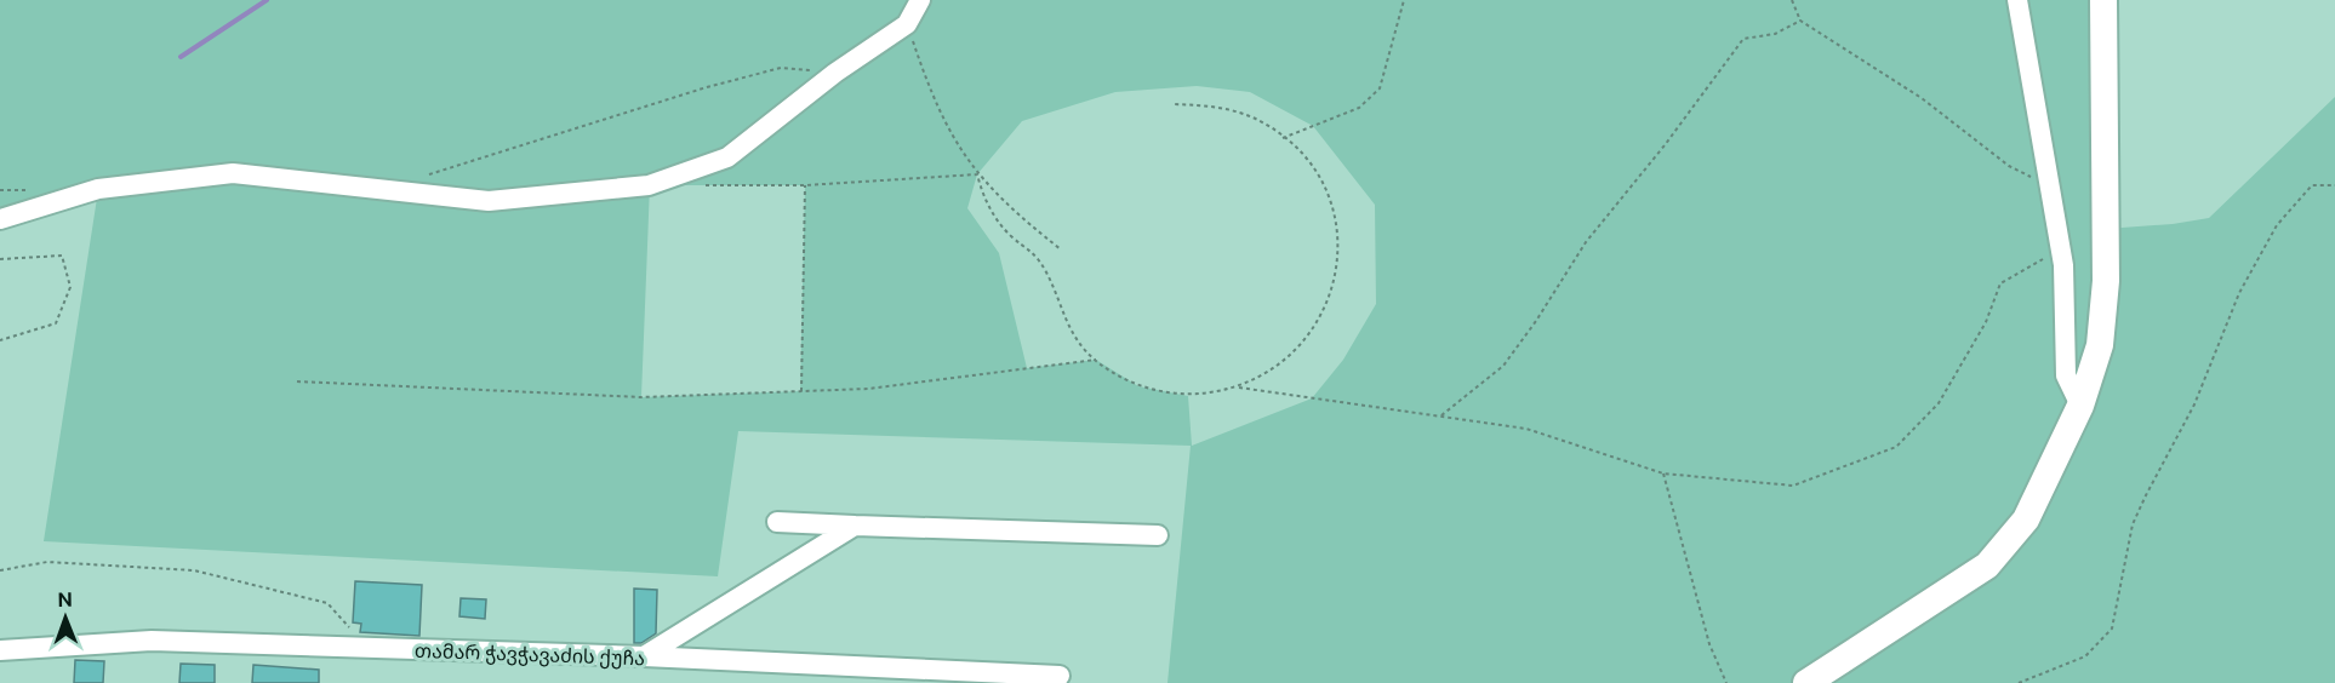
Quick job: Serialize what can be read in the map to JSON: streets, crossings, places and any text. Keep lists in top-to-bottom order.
{
  "streets": {
    "street": ["თამარ ჭავჭავაძის ქუჩა"]
  },
  "north": "top"
}
